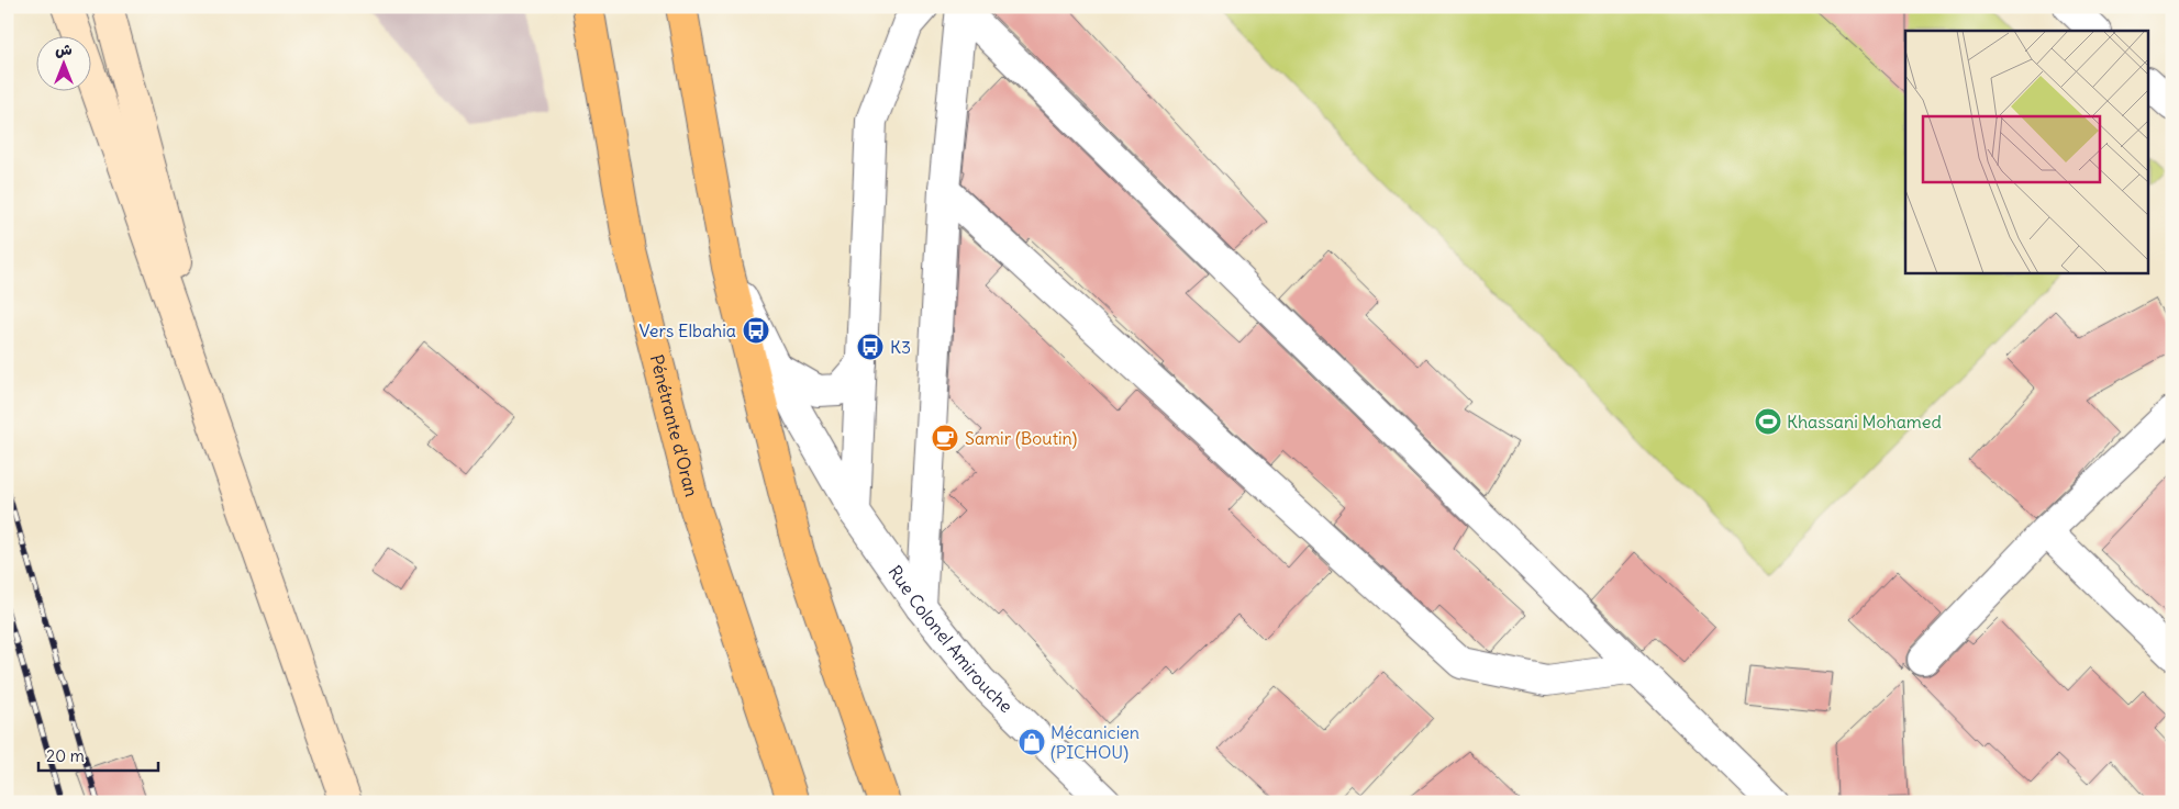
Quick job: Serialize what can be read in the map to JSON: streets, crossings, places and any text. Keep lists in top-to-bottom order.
{
  "streets": {
    "highway": ["Pénétrante d'Oran"],
    "street": ["Rue Colonel Amirouche"]
  },
  "places": {
    "bus stop": ["Vers Elbahia", "K3"],
    "sports": ["Khassani Mohamed"],
    "cafe": ["Samir (Boutin)"],
    "shop": ["Mécanicien (PICHOU)"]
  },
  "scale_bar": "20 m",
  "north": "top"
}
